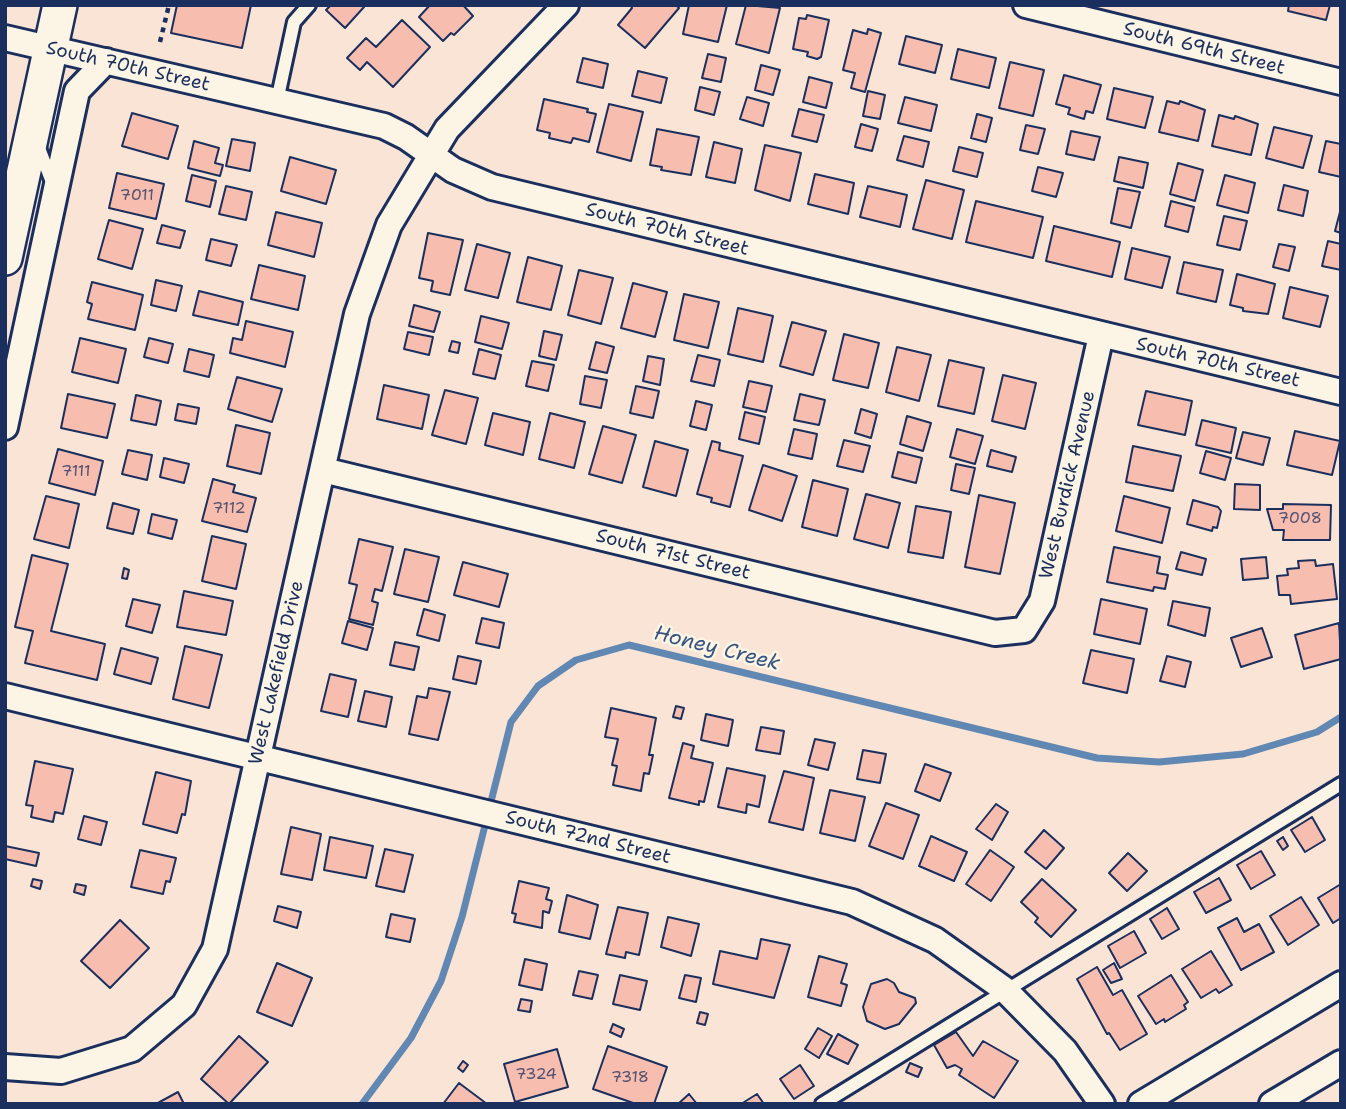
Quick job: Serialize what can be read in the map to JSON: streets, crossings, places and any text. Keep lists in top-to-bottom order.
{
  "streets": {
    "street": [
      "South 69th Street",
      "South 70th Street",
      "West Burdick Avenue",
      "South 71st Street",
      "West Lakefield Drive",
      "South 72nd Street"
    ]
  },
  "crossings": [
    ["South 70th Street", "West Burdick Avenue"],
    ["South 70th Street", "West Lakefield Drive"],
    ["West Burdick Avenue", "South 71st Street"],
    ["South 71st Street", "West Lakefield Drive"],
    ["West Lakefield Drive", "South 72nd Street"]
  ],
  "water": ["Honey Creek"],
  "house_numbers": [
    "7011",
    "7111",
    "7112",
    "7008",
    "7324",
    "7318"
  ]
}
